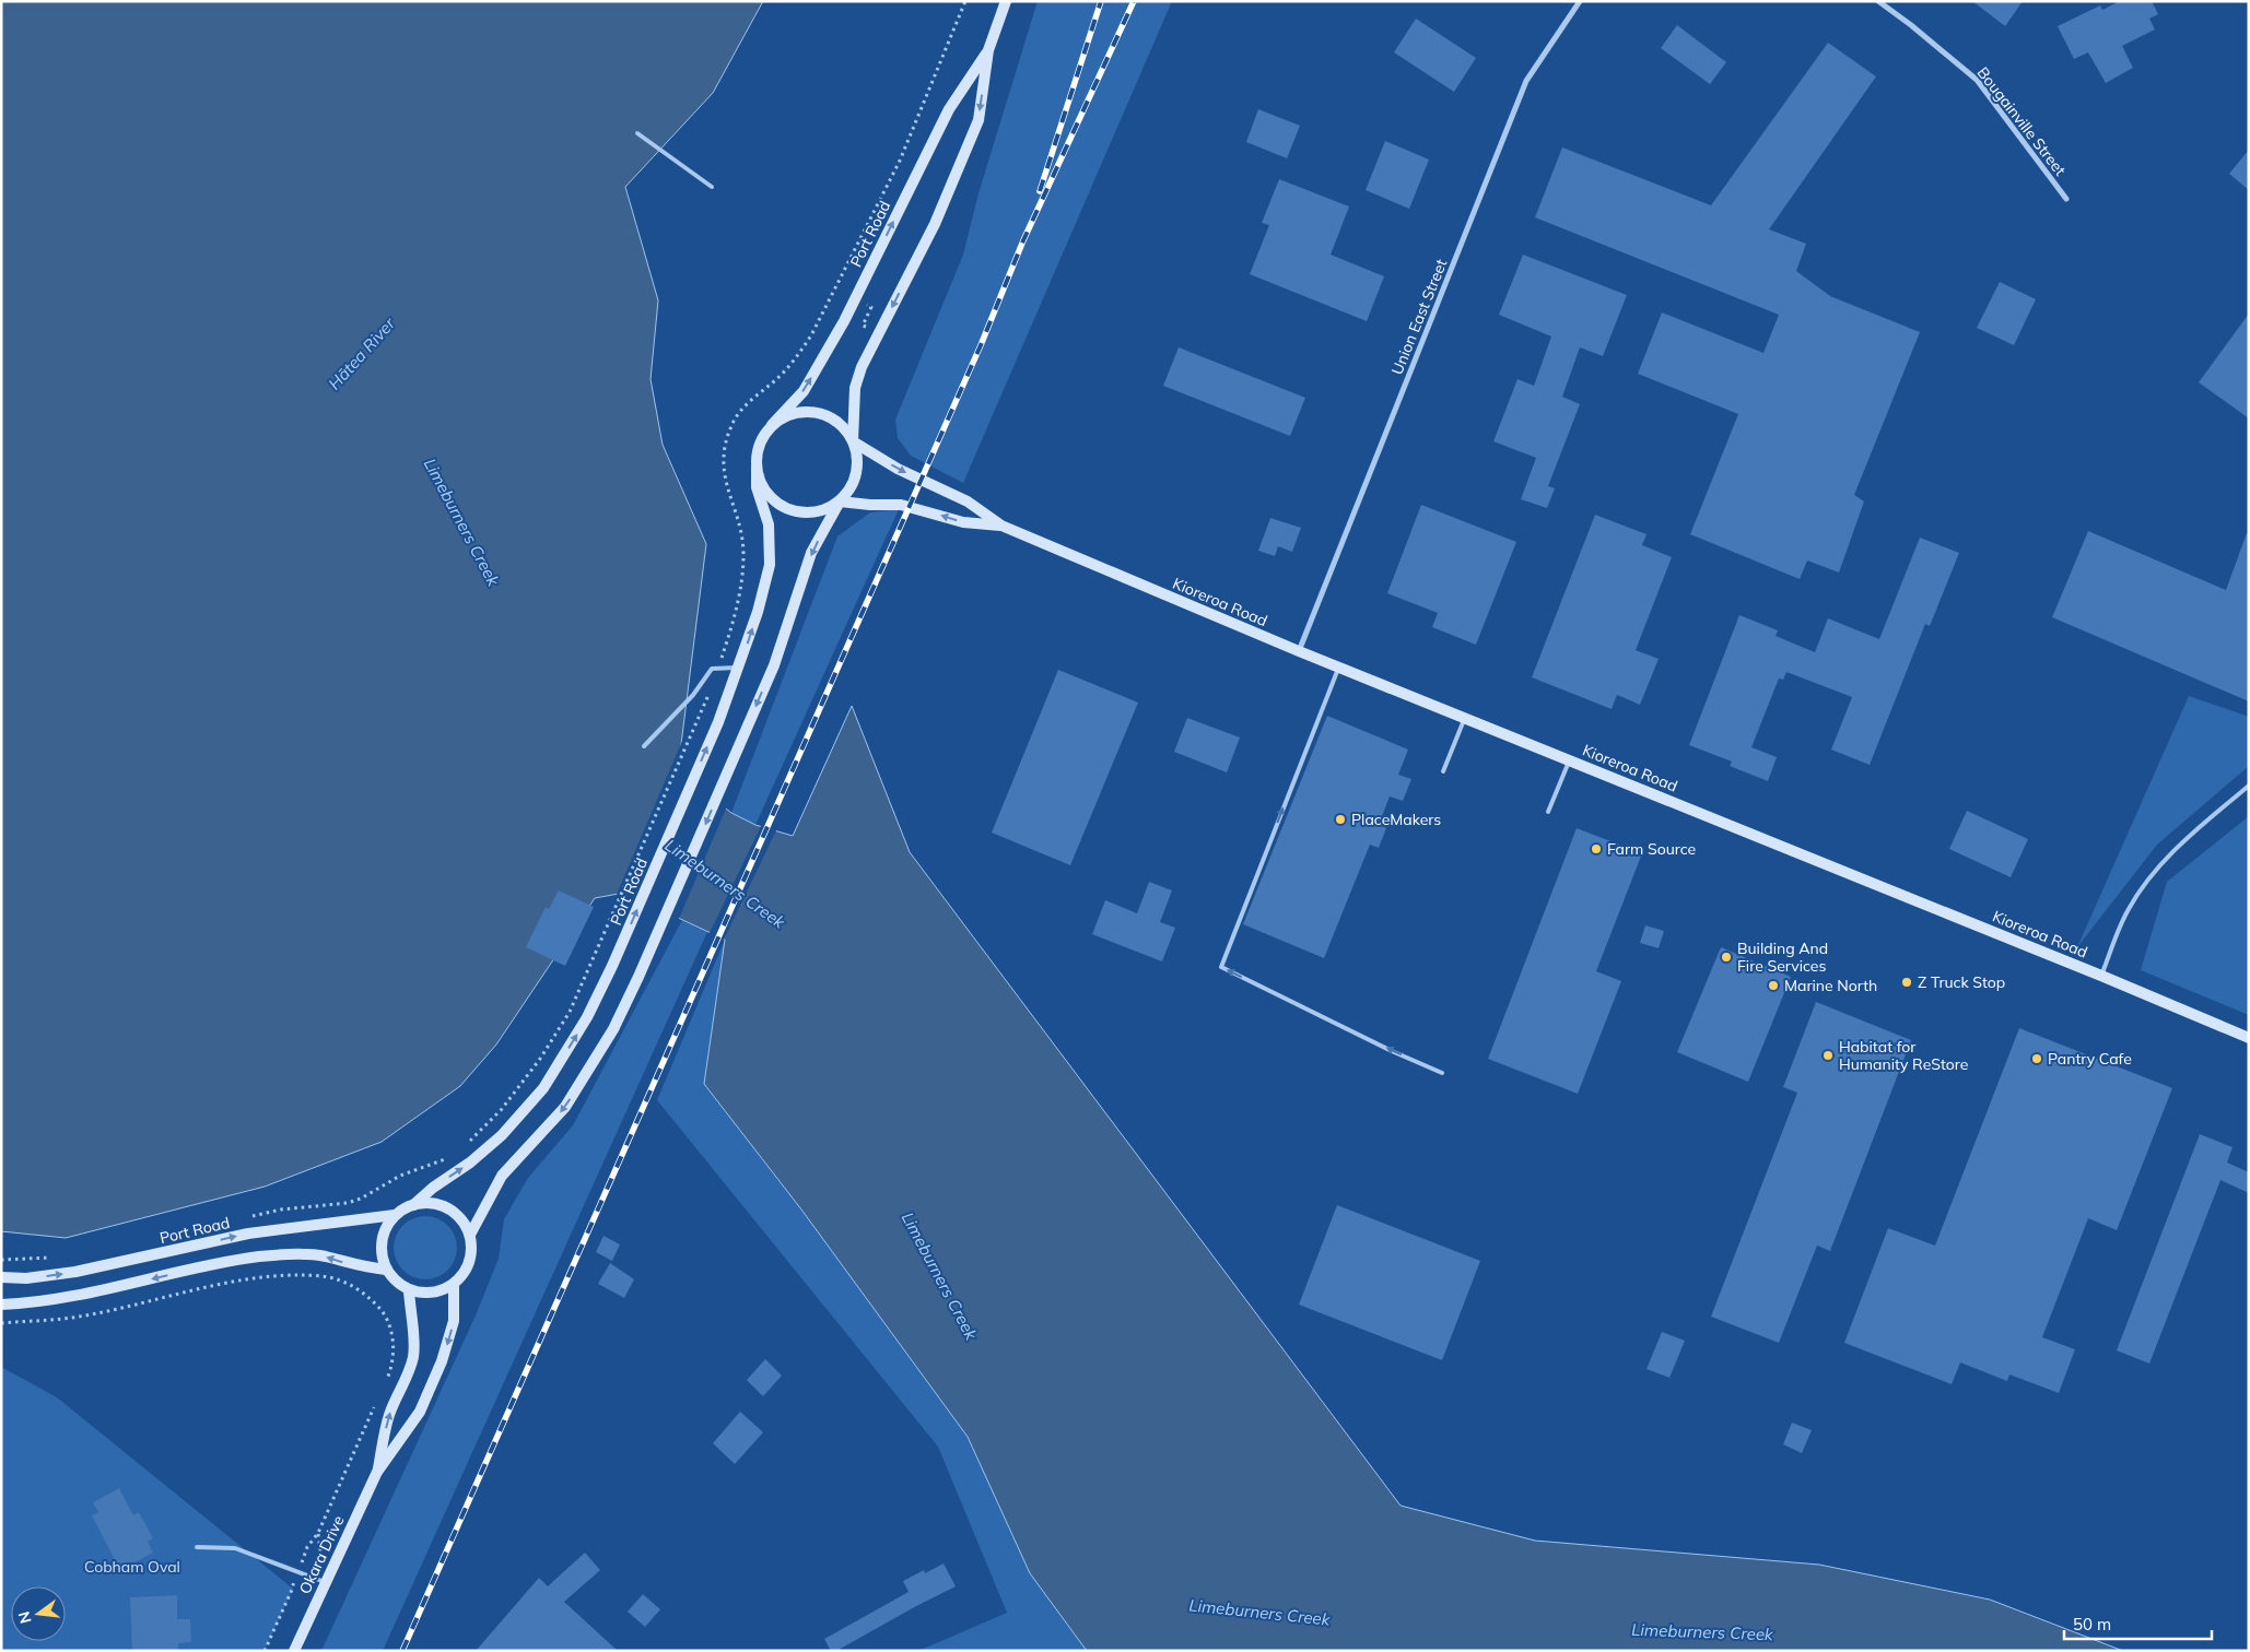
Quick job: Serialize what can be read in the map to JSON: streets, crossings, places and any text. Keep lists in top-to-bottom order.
{
  "streets": {
    "main road": ["Port Road", "Kioreroa Road", "Okara Drive"],
    "street": ["Bougainville Street", "Union East Street"]
  },
  "crossings": [
    ["Port Road", "Kioreroa Road"],
    ["Port Road", "Okara Drive"],
    ["Union East Street", "Kioreroa Road"]
  ],
  "water": ["Hātea River", "Limeburners Creek"],
  "parks": ["Cobham Oval"],
  "places": [
    "PlaceMakers",
    "Farm Source",
    "Building And Fire Services",
    "Z Truck Stop",
    "Marine North",
    "Habitat for Humanity ReStore",
    "Pantry Cafe"
  ],
  "scale_bar": "50 m",
  "north": "left"
}
